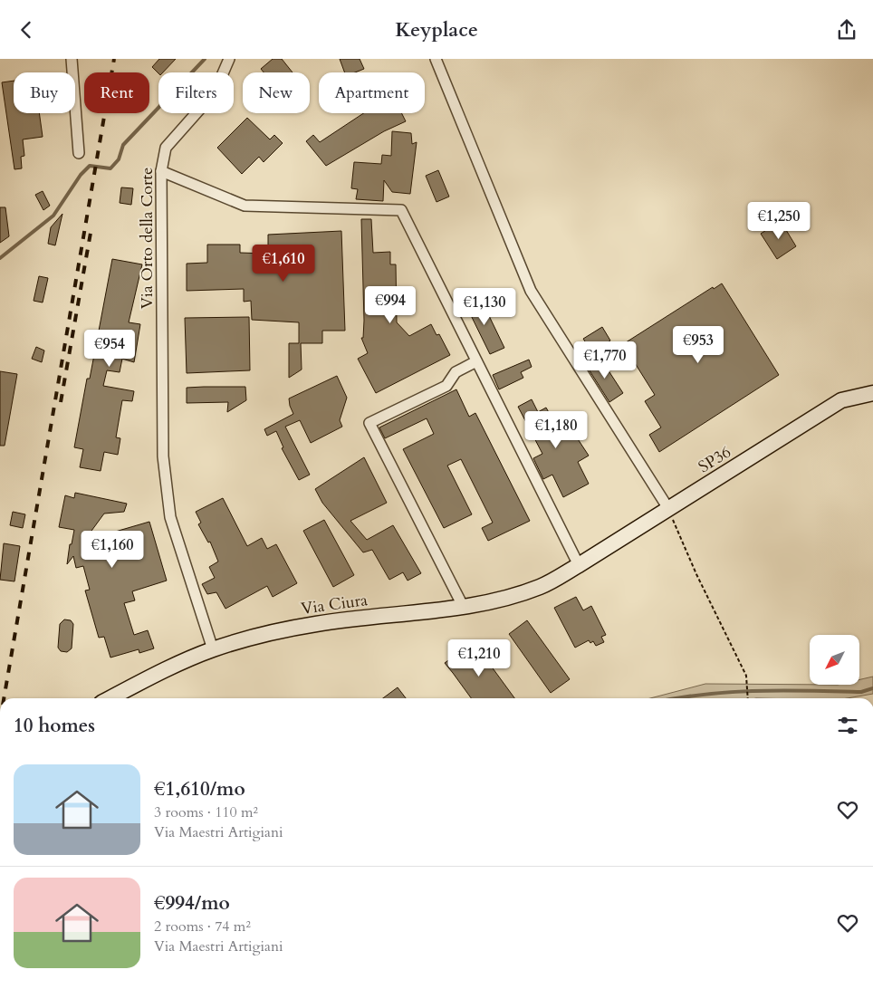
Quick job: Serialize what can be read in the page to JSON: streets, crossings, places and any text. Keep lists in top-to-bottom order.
{
  "streets": {
    "main road": ["SP36", "Via Ciura"],
    "street": ["Via Orto della Corte"]
  },
  "crossings": [
    ["Via Orto della Corte", "Via Ciura"],
    ["SP36", "Via Ciura"]
  ],
  "north": "bottom left",
  "page": {
    "header": "Keyplace",
    "chip": [
      "Buy",
      "Rent",
      "Filters",
      "New",
      "Apartment"
    ],
    "price": [
      "€1,250",
      "€1,610",
      "€994",
      "€1,130",
      "€953",
      "€954",
      "€1,770",
      "€1,180",
      "€1,160",
      "€1,210"
    ],
    "heading": "10 homes",
    "list": [
      {
        "name": "€1,610/mo",
        "note": "3 rooms · 110 m² · Via Maestri Artigiani"
      },
      {
        "name": "€994/mo",
        "note": "2 rooms · 74 m² · Via Maestri Artigiani"
      }
    ]
  }
}
